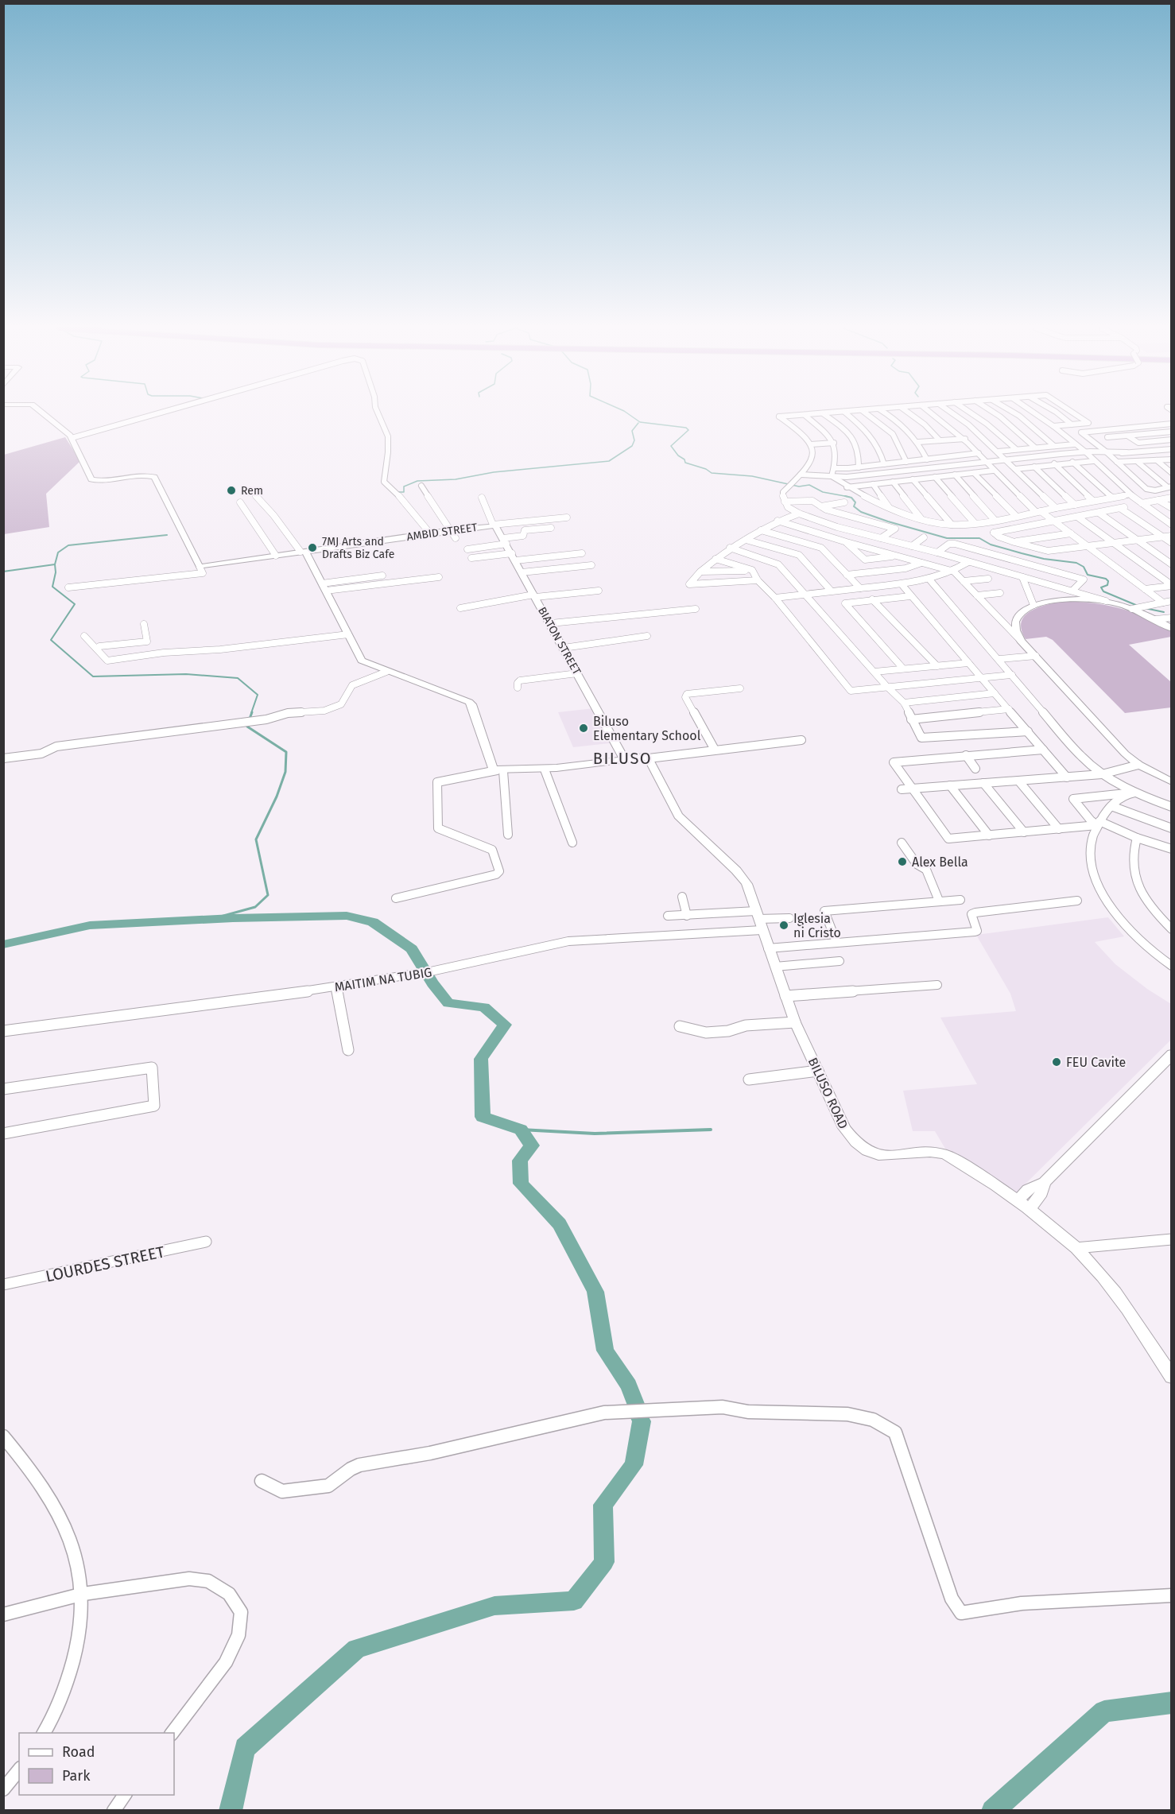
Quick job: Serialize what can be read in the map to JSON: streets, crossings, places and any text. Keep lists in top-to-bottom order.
{
  "streets": {
    "street": [
      "AMBID STREET",
      "BIATON STREET",
      "MAITIM NA TUBIG",
      "BILUSO ROAD",
      "LOURDES STREET"
    ]
  },
  "crossings": [
    ["AMBID STREET", "BIATON STREET"],
    ["MAITIM NA TUBIG", "BILUSO ROAD"]
  ],
  "districts": ["BILUSO"],
  "places": [
    "Rem",
    "7MJ Arts and Drafts Biz Cafe",
    "Biluso Elementary School",
    "Alex Bella",
    "Iglesia ni Cristo",
    "FEU Cavite"
  ],
  "legend": ["Road", "Park"]
}
